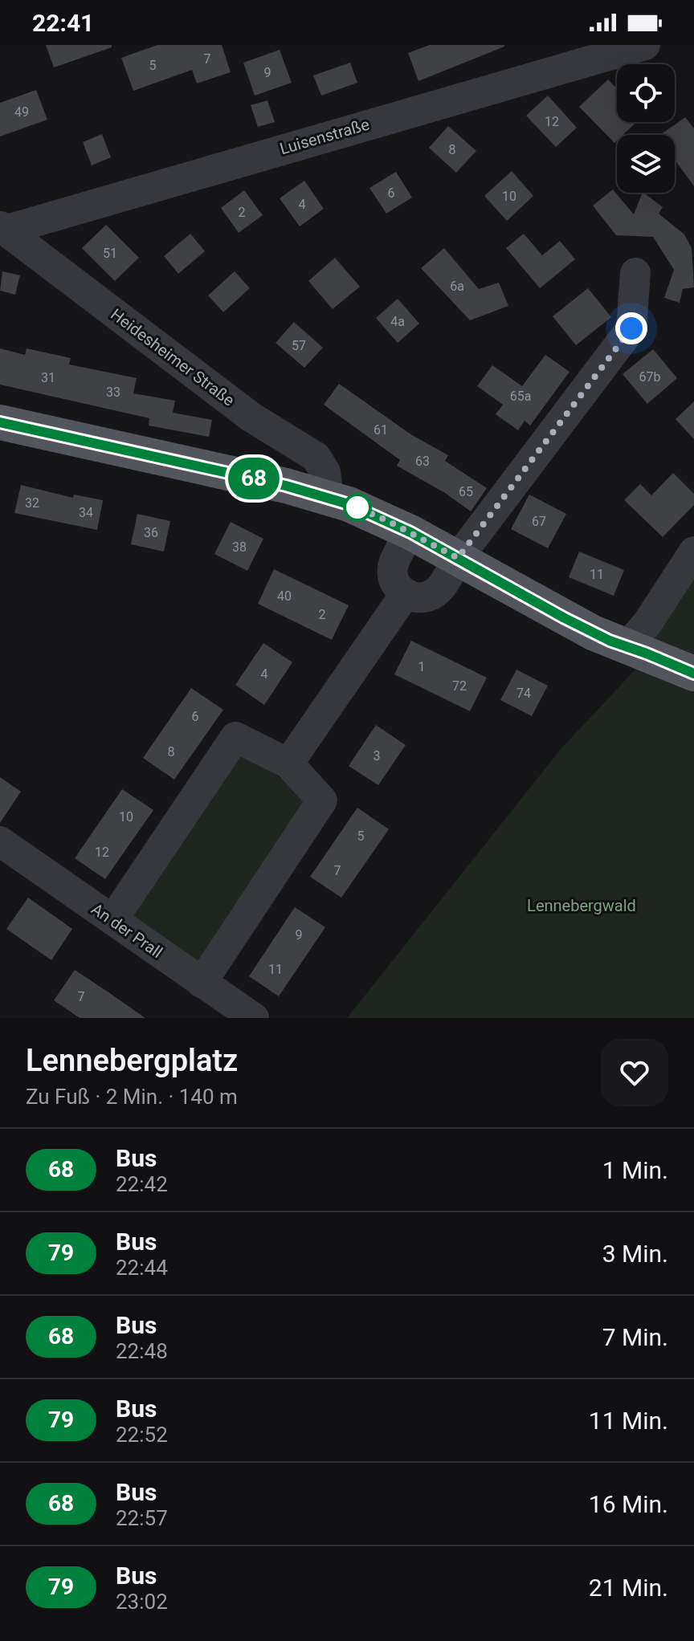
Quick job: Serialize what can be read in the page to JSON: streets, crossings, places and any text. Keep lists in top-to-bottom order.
{
  "streets": {
    "street": ["Luisenstraße", "Heidesheimer Straße", "An der Prall"]
  },
  "crossings": [
    ["Luisenstraße", "Heidesheimer Straße"]
  ],
  "parks": ["Lennebergwald"],
  "lines": ["bus line 68"],
  "house_numbers": [
    "7",
    "5",
    "9",
    "49",
    "12",
    "8",
    "6",
    "10",
    "4",
    "2",
    "51",
    "6a",
    "4a",
    "57",
    "67b",
    "31",
    "33",
    "65a",
    "61",
    "63",
    "65",
    "32",
    "34",
    "67",
    "36",
    "38",
    "11",
    "40",
    "2",
    "1",
    "4",
    "72",
    "74",
    "6",
    "8",
    "3",
    "10",
    "5",
    "12",
    "7",
    "9",
    "11",
    "7"
  ],
  "page": {
    "status": "22:41",
    "on_map": "68",
    "heading": ["Lennebergplatz", "Zu Fuß · 2 Min. · 140 m"],
    "list": [
      {
        "mark": "68",
        "name": "Bus",
        "note": "22:42",
        "value": "1 Min."
      },
      {
        "mark": "79",
        "name": "Bus",
        "note": "22:44",
        "value": "3 Min."
      },
      {
        "mark": "68",
        "name": "Bus",
        "note": "22:48",
        "value": "7 Min."
      },
      {
        "mark": "79",
        "name": "Bus",
        "note": "22:52",
        "value": "11 Min."
      },
      {
        "mark": "68",
        "name": "Bus",
        "note": "22:57",
        "value": "16 Min."
      },
      {
        "mark": "79",
        "name": "Bus",
        "note": "23:02",
        "value": "21 Min."
      }
    ]
  }
}
